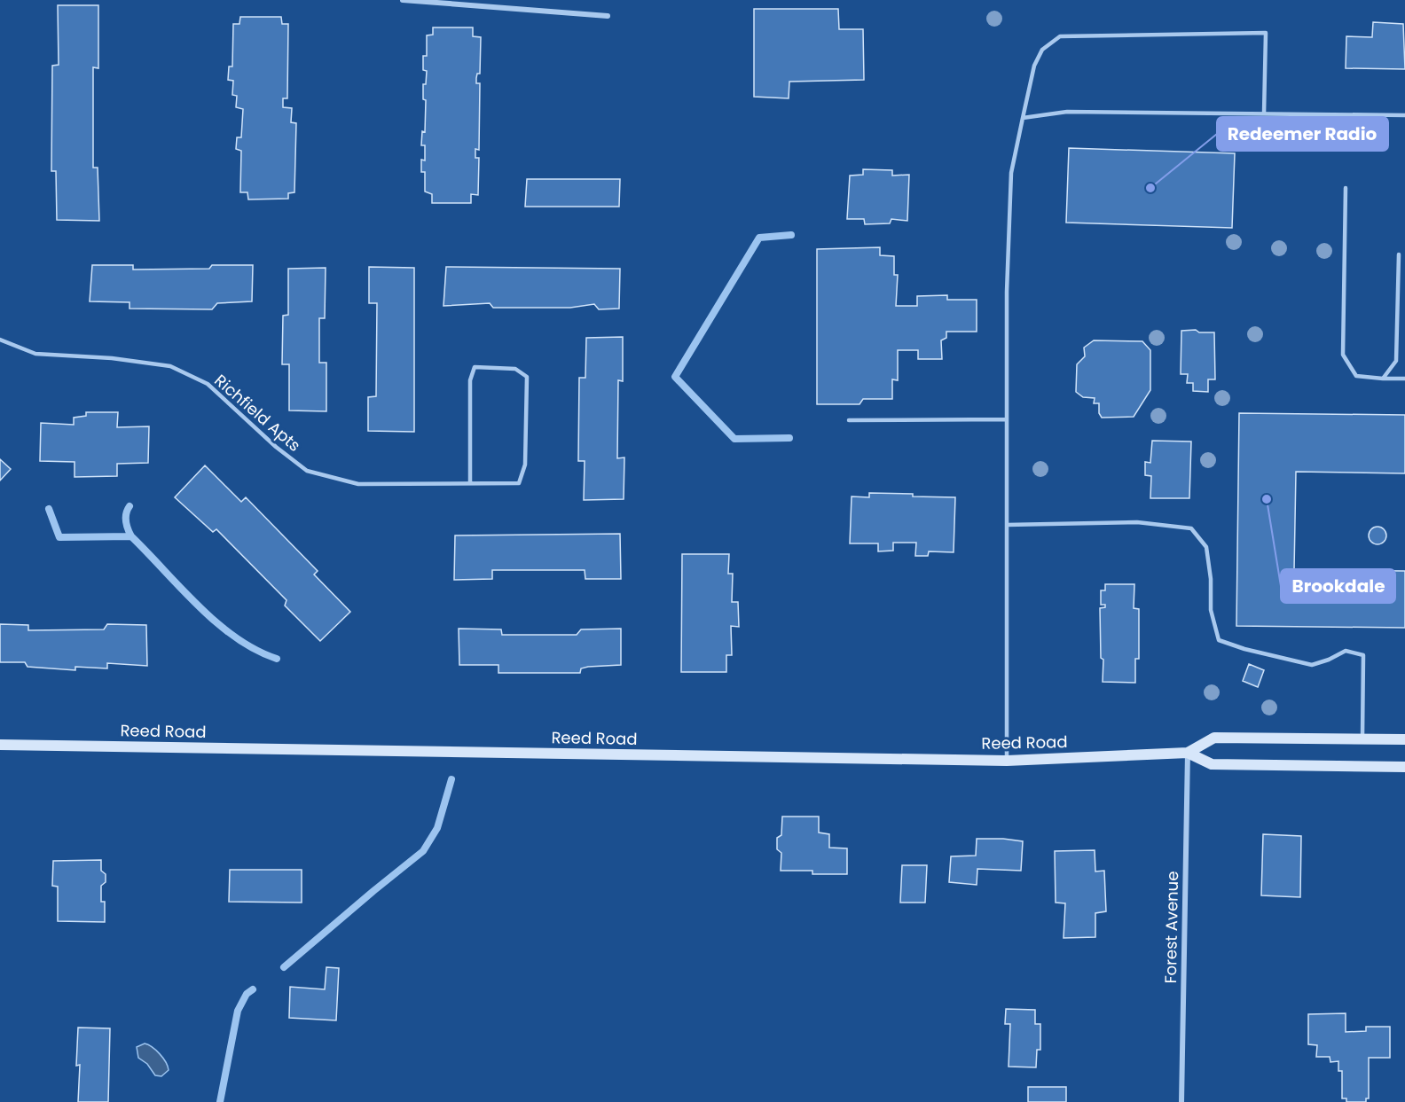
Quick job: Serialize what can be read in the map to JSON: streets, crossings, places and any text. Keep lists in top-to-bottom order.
{
  "streets": {
    "main road": ["Reed Road"],
    "street": ["Forest Avenue"],
    "lane": ["Richfield Apts"]
  },
  "crossings": [
    ["Reed Road", "Forest Avenue"]
  ],
  "places": ["Redeemer Radio", "Brookdale"]
}
